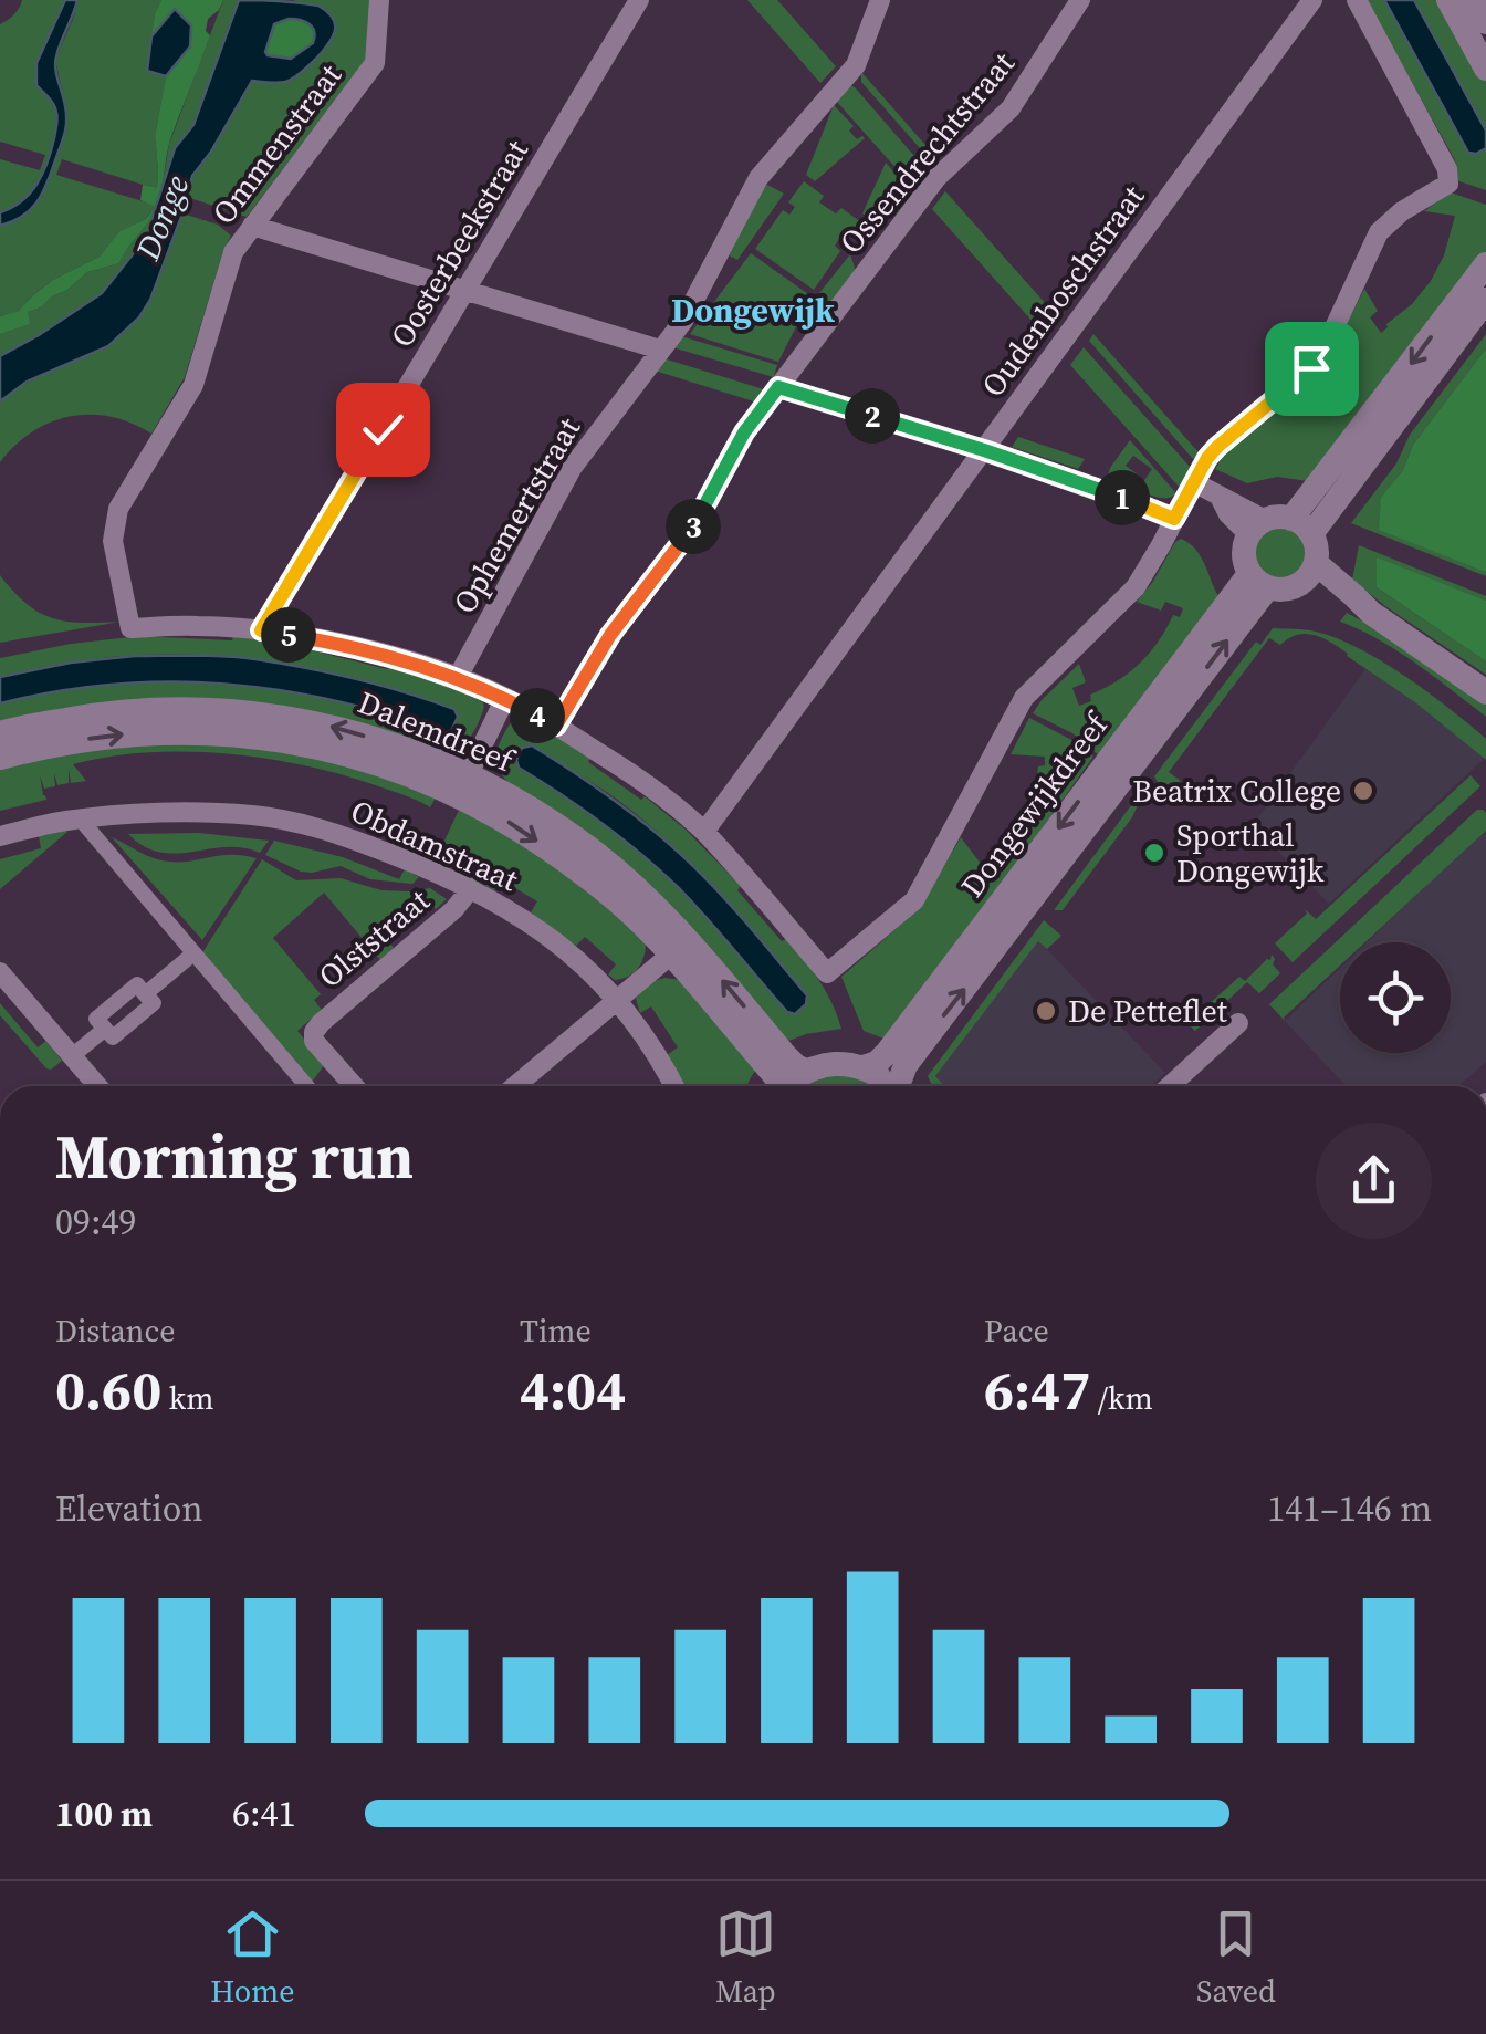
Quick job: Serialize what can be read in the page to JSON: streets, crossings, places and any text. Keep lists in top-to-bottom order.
{
  "streets": {
    "street": [
      "Ommenstraat",
      "Ossendrechtstraat",
      "Oosterbeekstraat",
      "Oudenboschstraat",
      "Ophemertstraat",
      "Dalemdreef",
      "Dongewijkdreef",
      "Obdamstraat",
      "Olststraat"
    ]
  },
  "crossings": [
    ["Ommenstraat", "Oosterbeekstraat"],
    ["Obdamstraat", "Olststraat"]
  ],
  "districts": ["Dongewijk"],
  "water": ["Donge"],
  "places": ["Beatrix College", "Sporthal Dongewijk", "De Petteflet"],
  "page": {
    "pins": [
      "2",
      "1",
      "3",
      "5",
      "4"
    ],
    "heading": ["Morning run", "09:49"],
    "stats": [
      ["Distance", "0.60 km"],
      ["Time", "4:04"],
      ["Pace", "6:47 /km"]
    ],
    "chart": ["Elevation", "141–146 m"],
    "list": [
      {
        "name": "100 m",
        "note": "6:41"
      }
    ],
    "tabs": ["Home", "Map", "Saved"]
  }
}
